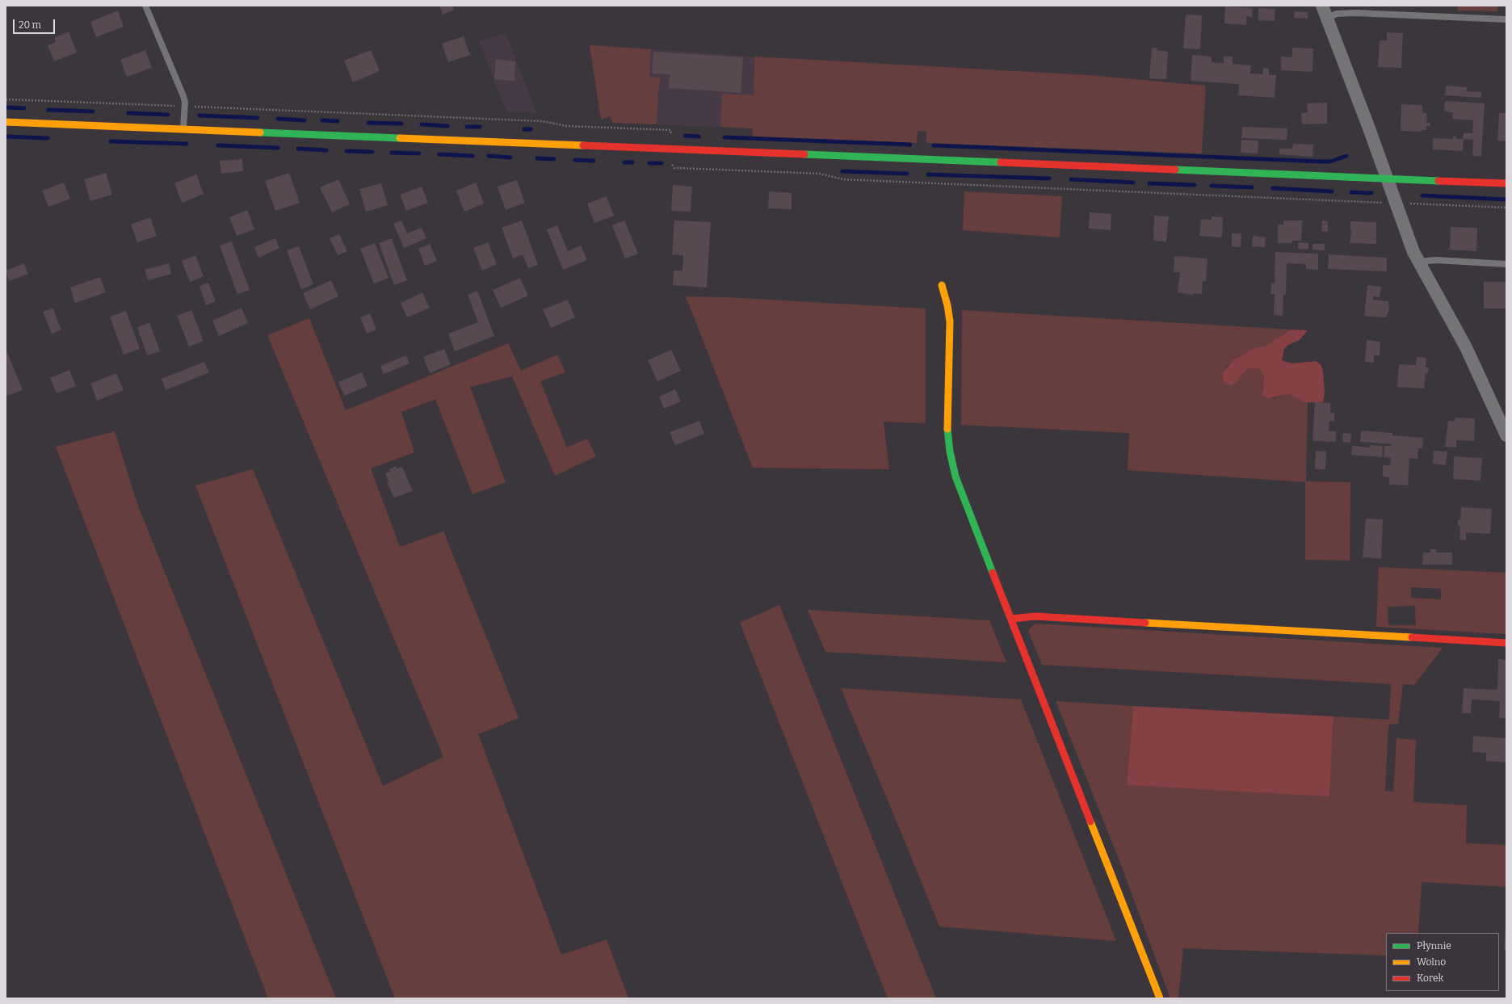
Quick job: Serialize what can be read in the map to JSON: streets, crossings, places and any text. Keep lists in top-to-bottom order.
{
  "legend": ["Płynnie", "Wolno", "Korek"],
  "scale_bar": "20 m"
}
